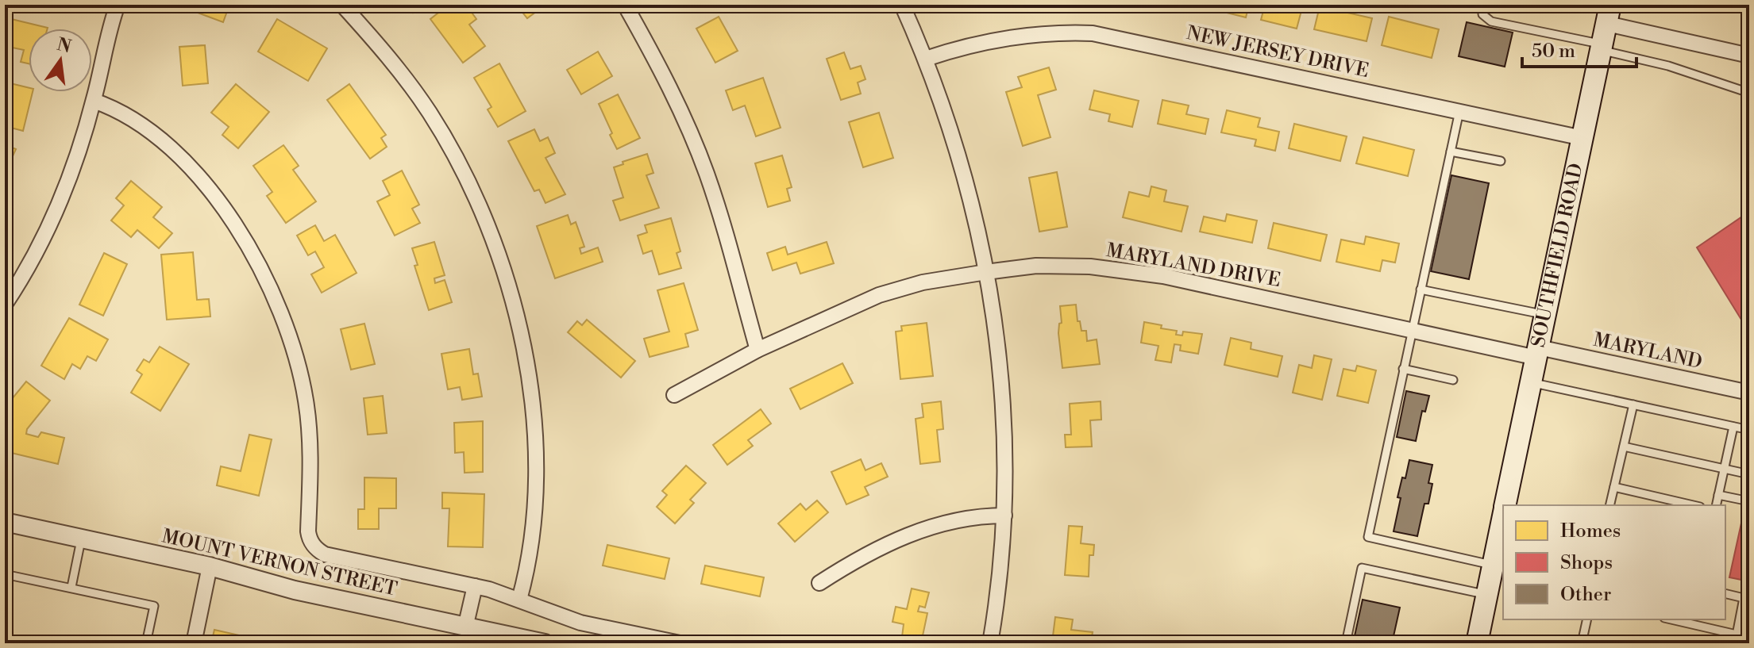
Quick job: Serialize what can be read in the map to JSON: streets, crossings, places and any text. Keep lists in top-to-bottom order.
{
  "streets": {
    "main road": ["SOUTHFIELD ROAD"],
    "street": [
      "NEW JERSEY DRIVE",
      "MARYLAND DRIVE",
      "MARYLAND",
      "MOUNT VERNON STREET"
    ]
  },
  "crossings": [
    ["NEW JERSEY DRIVE", "SOUTHFIELD ROAD"],
    ["SOUTHFIELD ROAD", "MARYLAND DRIVE"],
    ["SOUTHFIELD ROAD", "MARYLAND"],
    ["MARYLAND DRIVE", "MARYLAND"]
  ],
  "legend": ["Homes", "Shops", "Other"],
  "scale_bar": "50 m",
  "north": "top"
}
